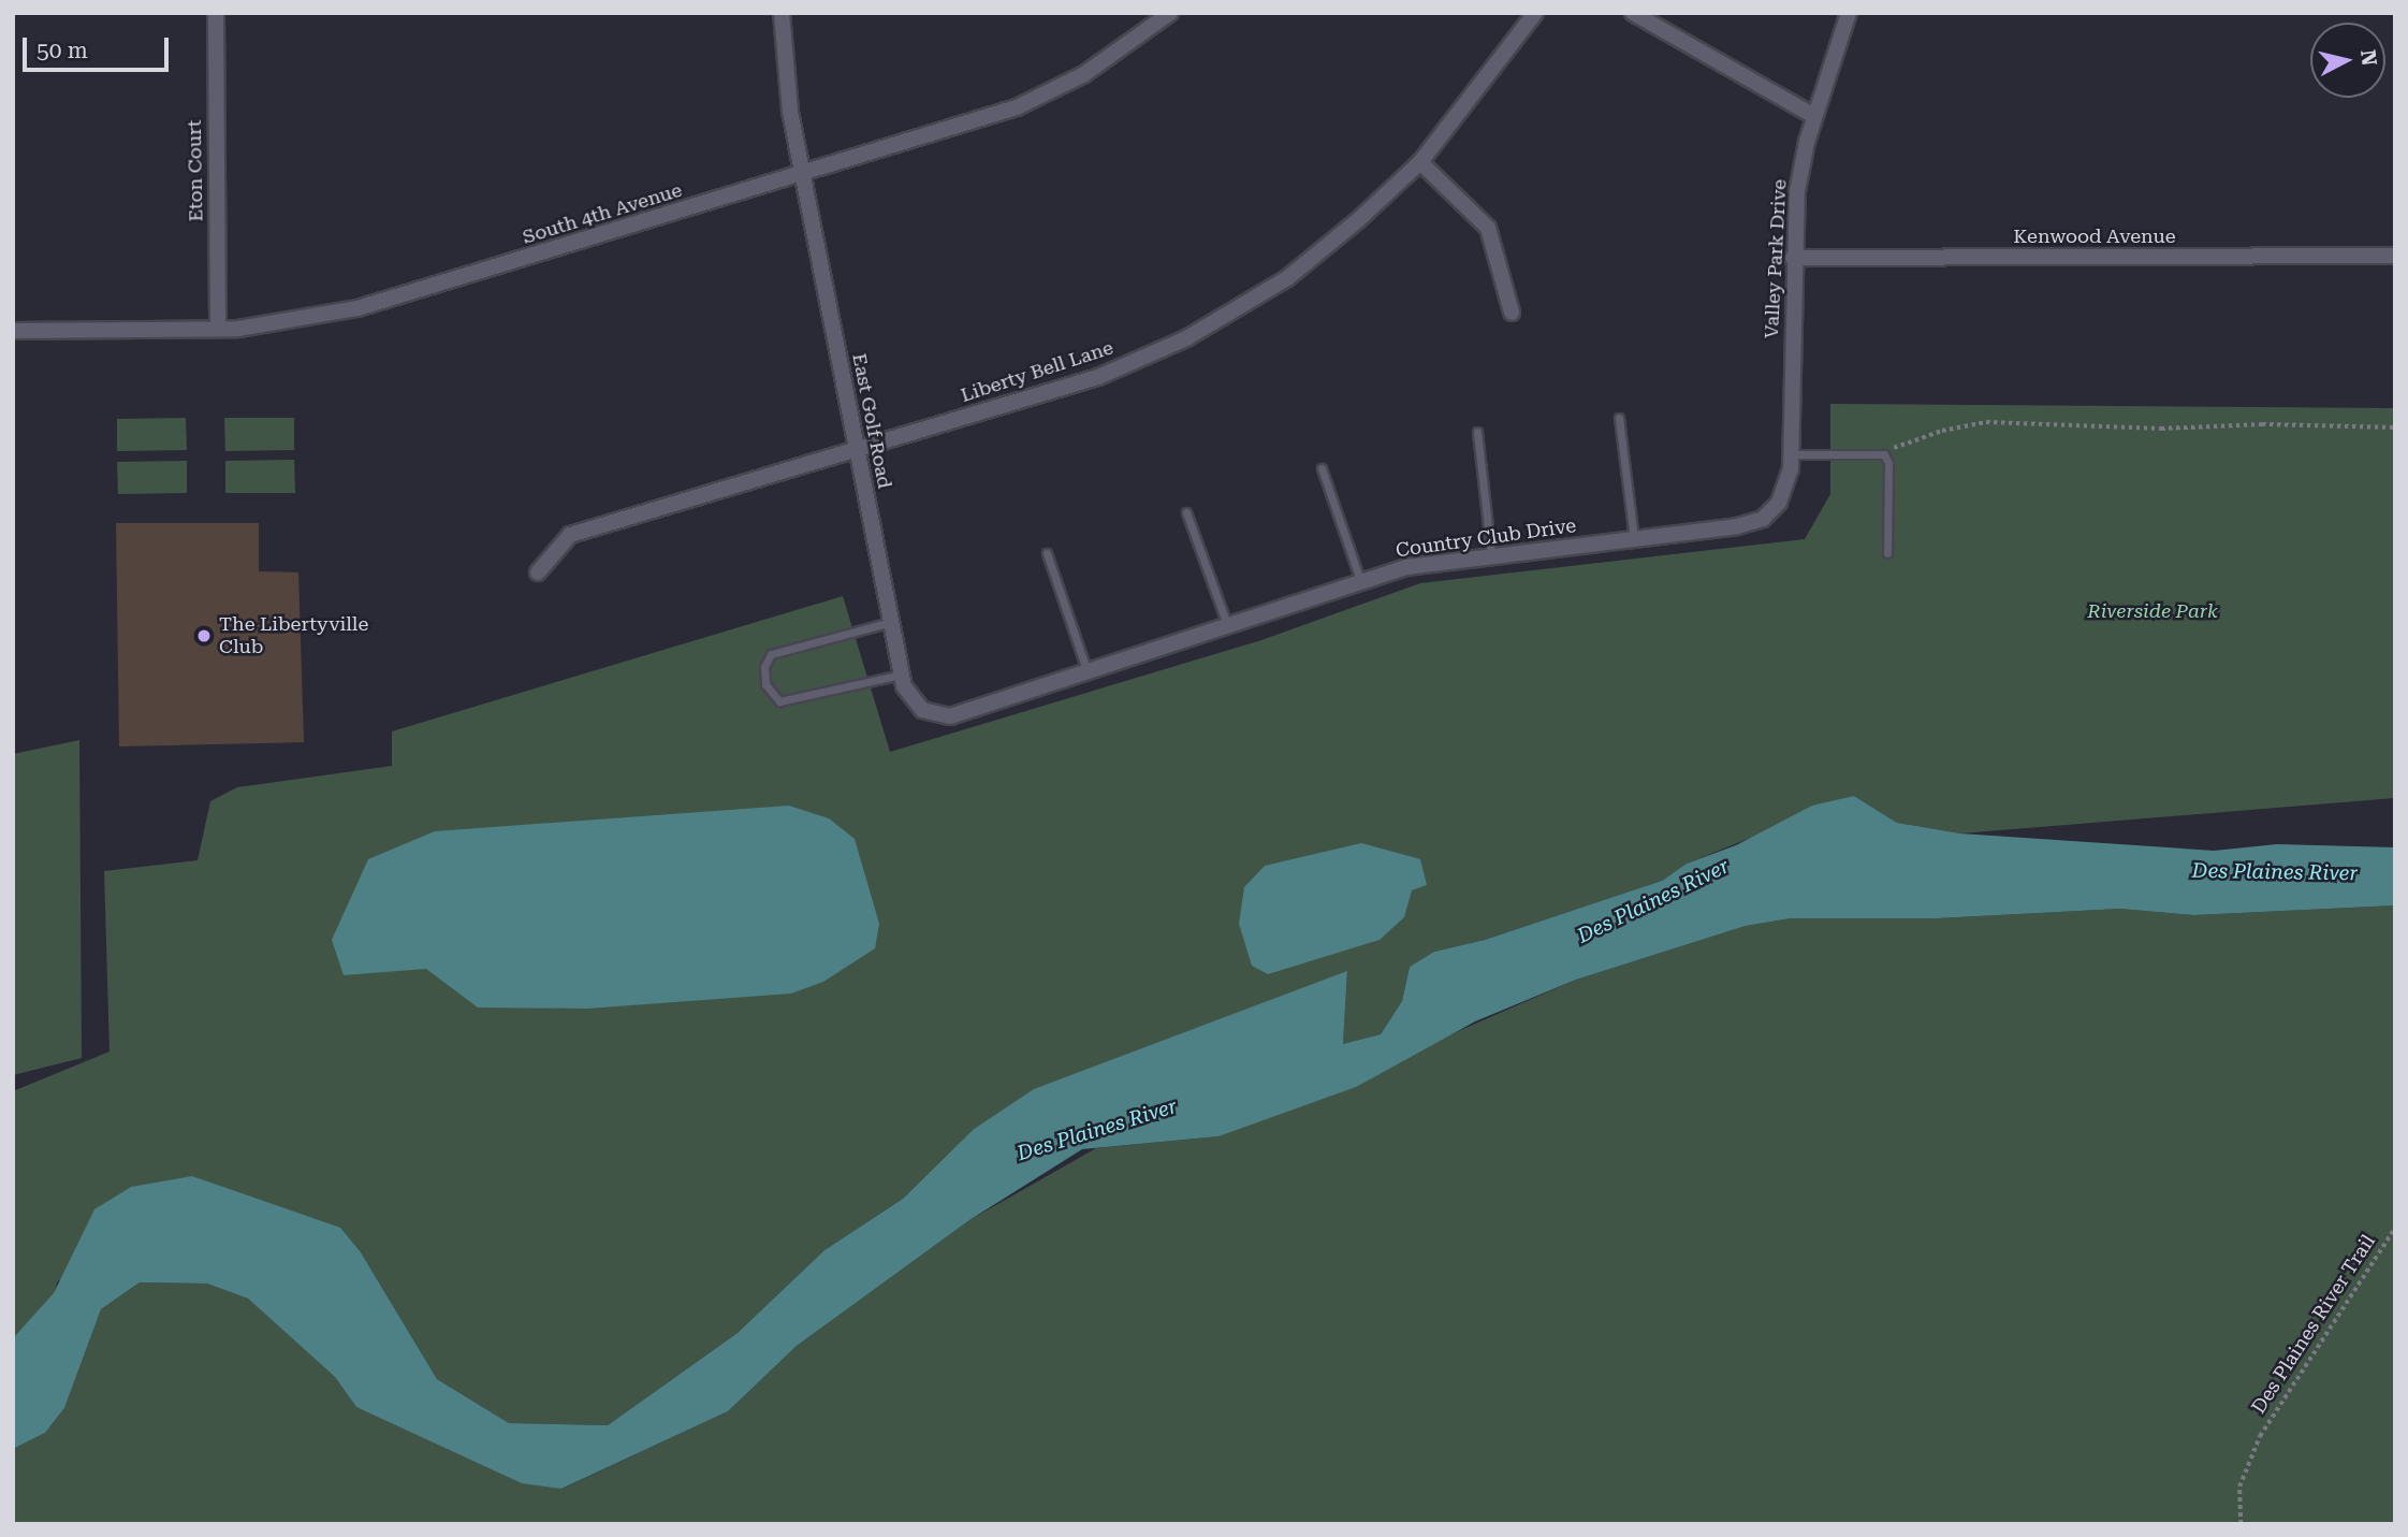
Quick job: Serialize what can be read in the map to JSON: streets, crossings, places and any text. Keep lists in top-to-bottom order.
{
  "streets": {
    "street": [
      "Eton Court",
      "South 4th Avenue",
      "Kenwood Avenue",
      "Valley Park Drive",
      "Liberty Bell Lane",
      "East Golf Road",
      "Country Club Drive"
    ],
    "path": ["Des Plaines River Trail"]
  },
  "crossings": [
    ["Eton Court", "South 4th Avenue"],
    ["South 4th Avenue", "East Golf Road"],
    ["Kenwood Avenue", "Valley Park Drive"],
    ["Valley Park Drive", "Country Club Drive"],
    ["Liberty Bell Lane", "East Golf Road"],
    ["East Golf Road", "Country Club Drive"]
  ],
  "water": ["Des Plaines River"],
  "parks": ["Riverside Park"],
  "places": ["The Libertyville Club"],
  "scale_bar": "50 m",
  "north": "right"
}
